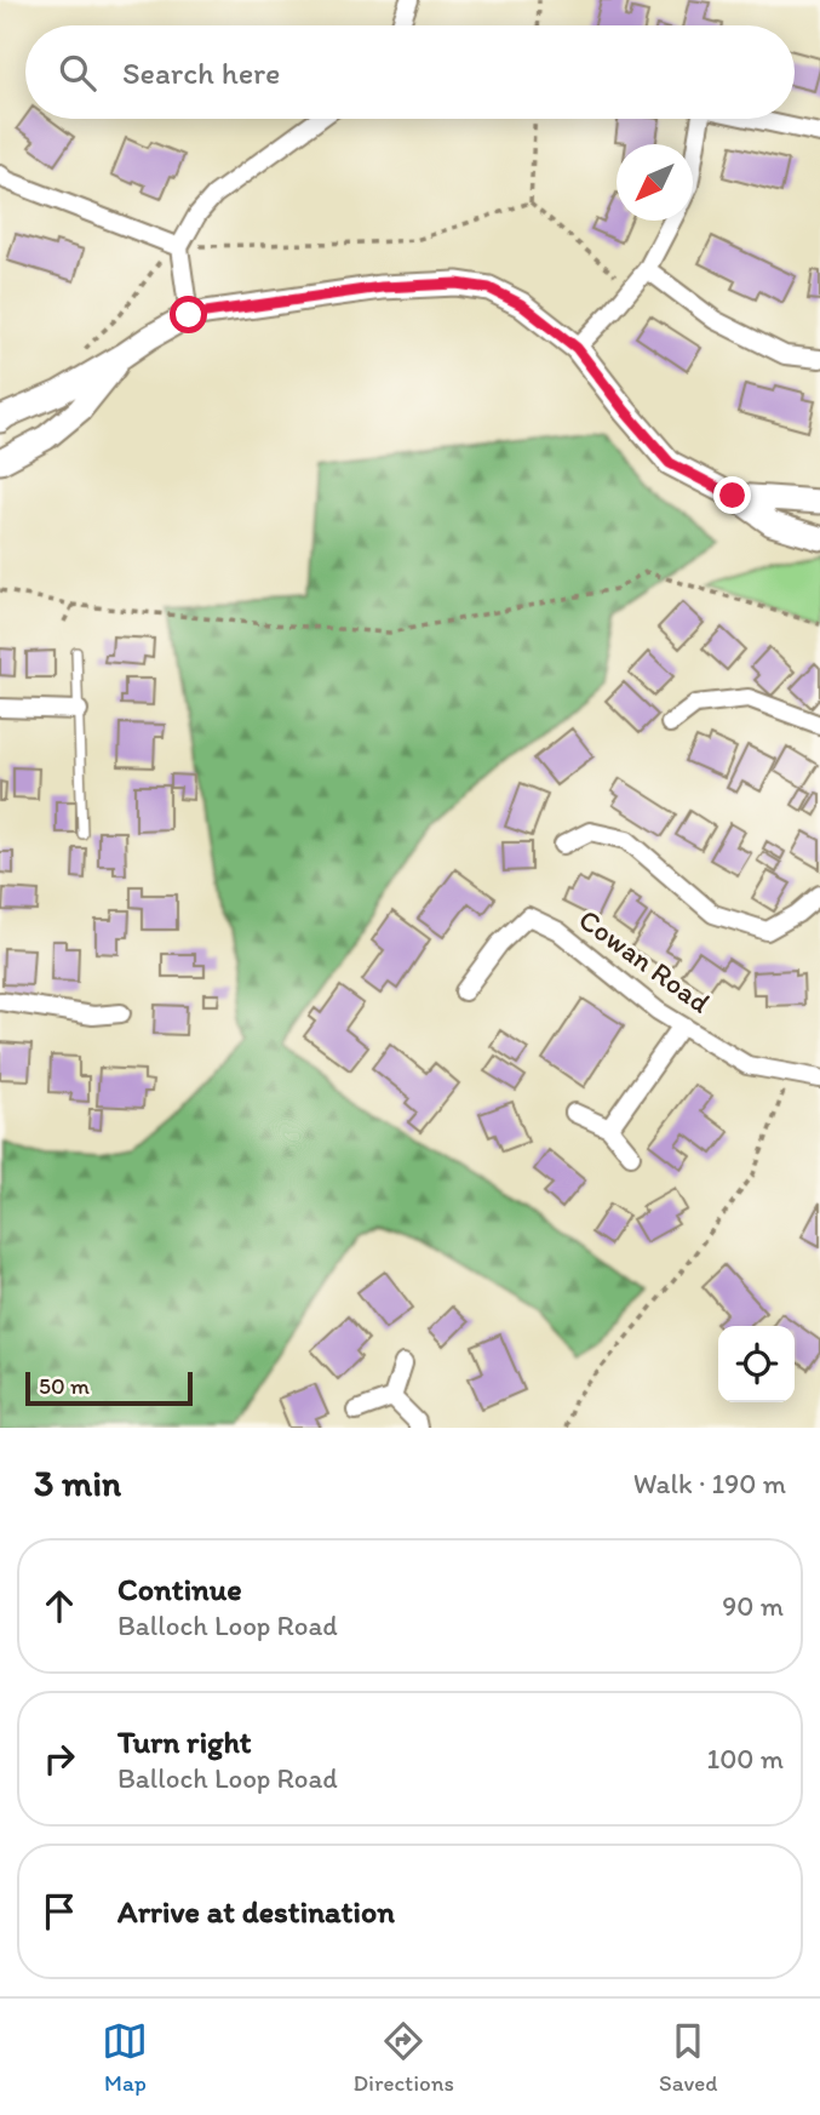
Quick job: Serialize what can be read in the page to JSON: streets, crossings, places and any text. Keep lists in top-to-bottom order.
{
  "streets": {
    "street": ["Cowan Road"]
  },
  "scale_bar": "50 m",
  "north": "bottom left",
  "page": {
    "search": "Search here",
    "scale": "50 m",
    "heading": ["3 min", "Walk · 190 m"],
    "list": [
      ["Continue", "Balloch Loop Road", "90 m"],
      ["Turn right", "Balloch Loop Road", "100 m"],
      "Arrive at destination"
    ],
    "nav": ["Map", "Directions", "Saved"]
  }
}
